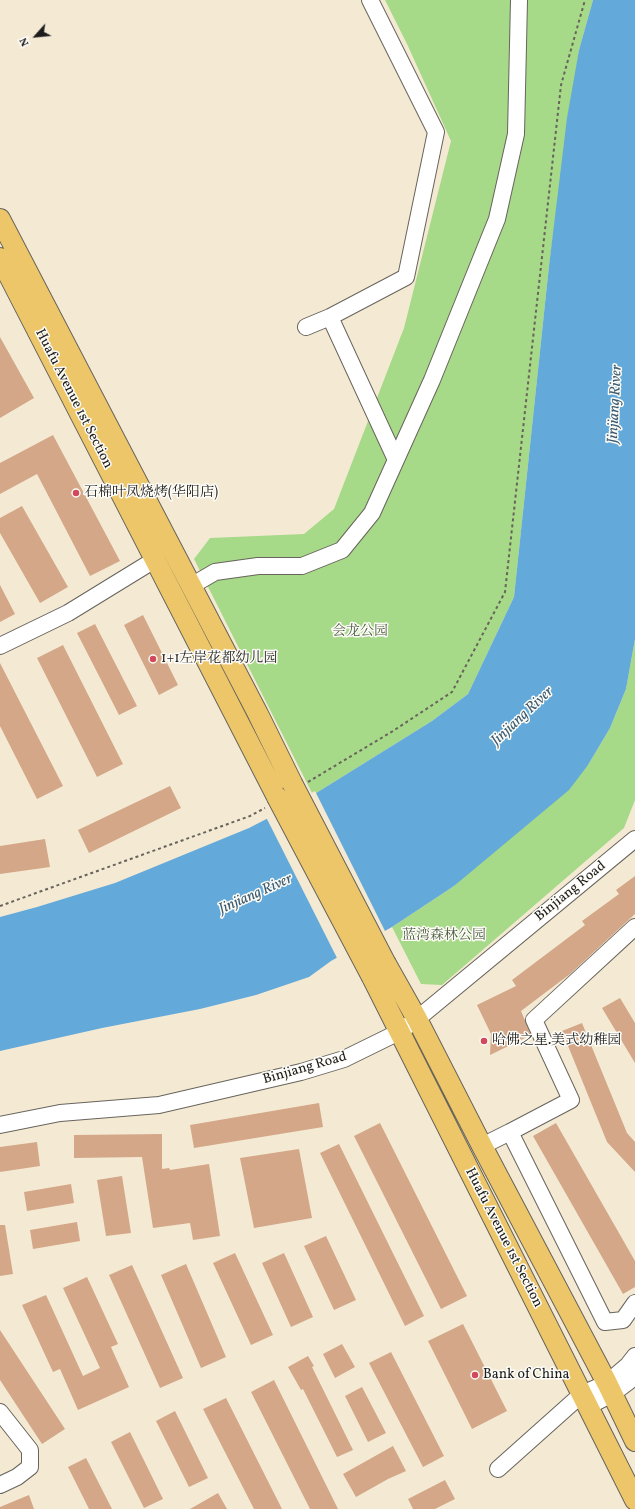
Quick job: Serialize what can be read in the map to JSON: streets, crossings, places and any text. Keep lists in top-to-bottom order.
{
  "streets": {
    "main road": ["Huafu Avenue 1st Section"],
    "street": ["Binjiang Road"]
  },
  "crossings": [
    ["Huafu Avenue 1st Section", "Binjiang Road"]
  ],
  "water": ["Jinjiang River"],
  "parks": ["会龙公园", "蓝湾森林公园"],
  "places": [
    "石棉叶凤烧烤(华阳店)",
    "1+1左岸花都幼儿园",
    "哈佛之星.美式幼稚园",
    "Bank of China"
  ],
  "north": "bottom left"
}
